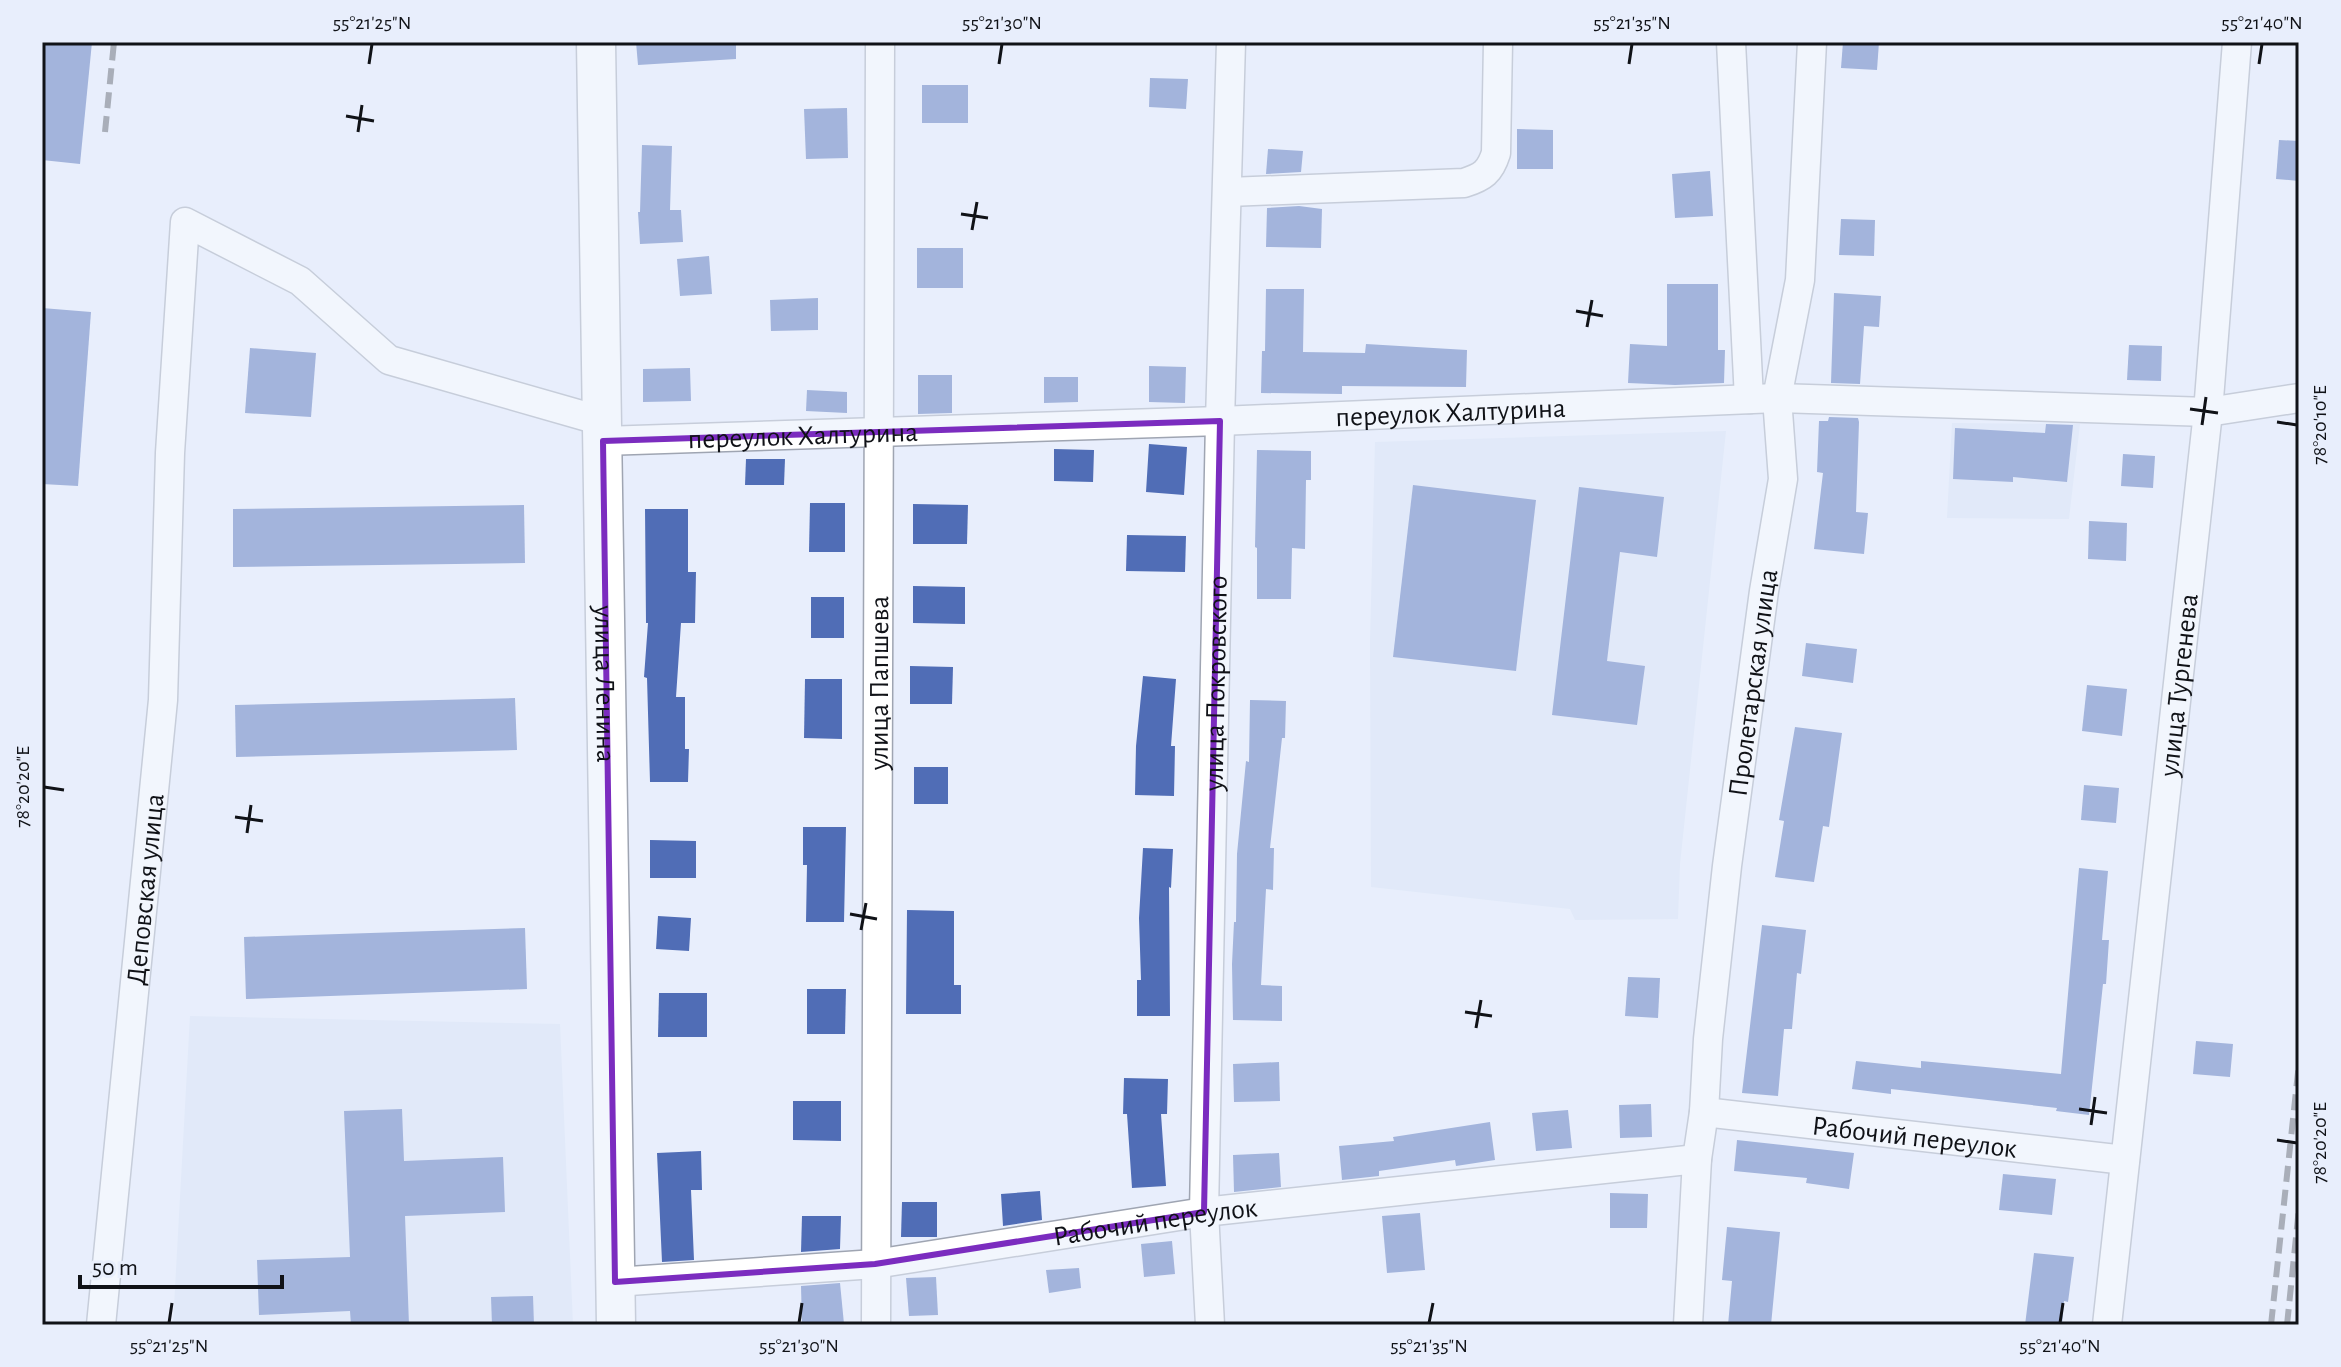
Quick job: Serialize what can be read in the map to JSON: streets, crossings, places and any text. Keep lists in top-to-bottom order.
{
  "streets": {
    "main road": ["улица Ленина"],
    "street": [
      "переулок Халтурина",
      "улица Папшева",
      "Пролетарская улица",
      "улица Покровского",
      "улица Тургенева",
      "Деповская улица",
      "Рабочий переулок"
    ]
  },
  "crossings": [
    ["переулок Халтурина", "улица Ленина"],
    ["переулок Халтурина", "улица Папшева"],
    ["переулок Халтурина", "Пролетарская улица"],
    ["переулок Халтурина", "улица Покровского"],
    ["переулок Халтурина", "улица Тургенева"],
    ["переулок Халтурина", "Деповская улица"],
    ["улица Ленина", "Рабочий переулок"],
    ["улица Папшева", "Рабочий переулок"],
    ["Пролетарская улица", "Рабочий переулок"],
    ["улица Покровского", "Рабочий переулок"],
    ["улица Тургенева", "Рабочий переулок"]
  ],
  "scale_bar": "50 m",
  "coordinates": [
    "55°21'25\"N",
    "55°21'30\"N",
    "55°21'35\"N",
    "55°21'40\"N",
    "78°20'10\"E",
    "78°20'20\"E"
  ]
}
